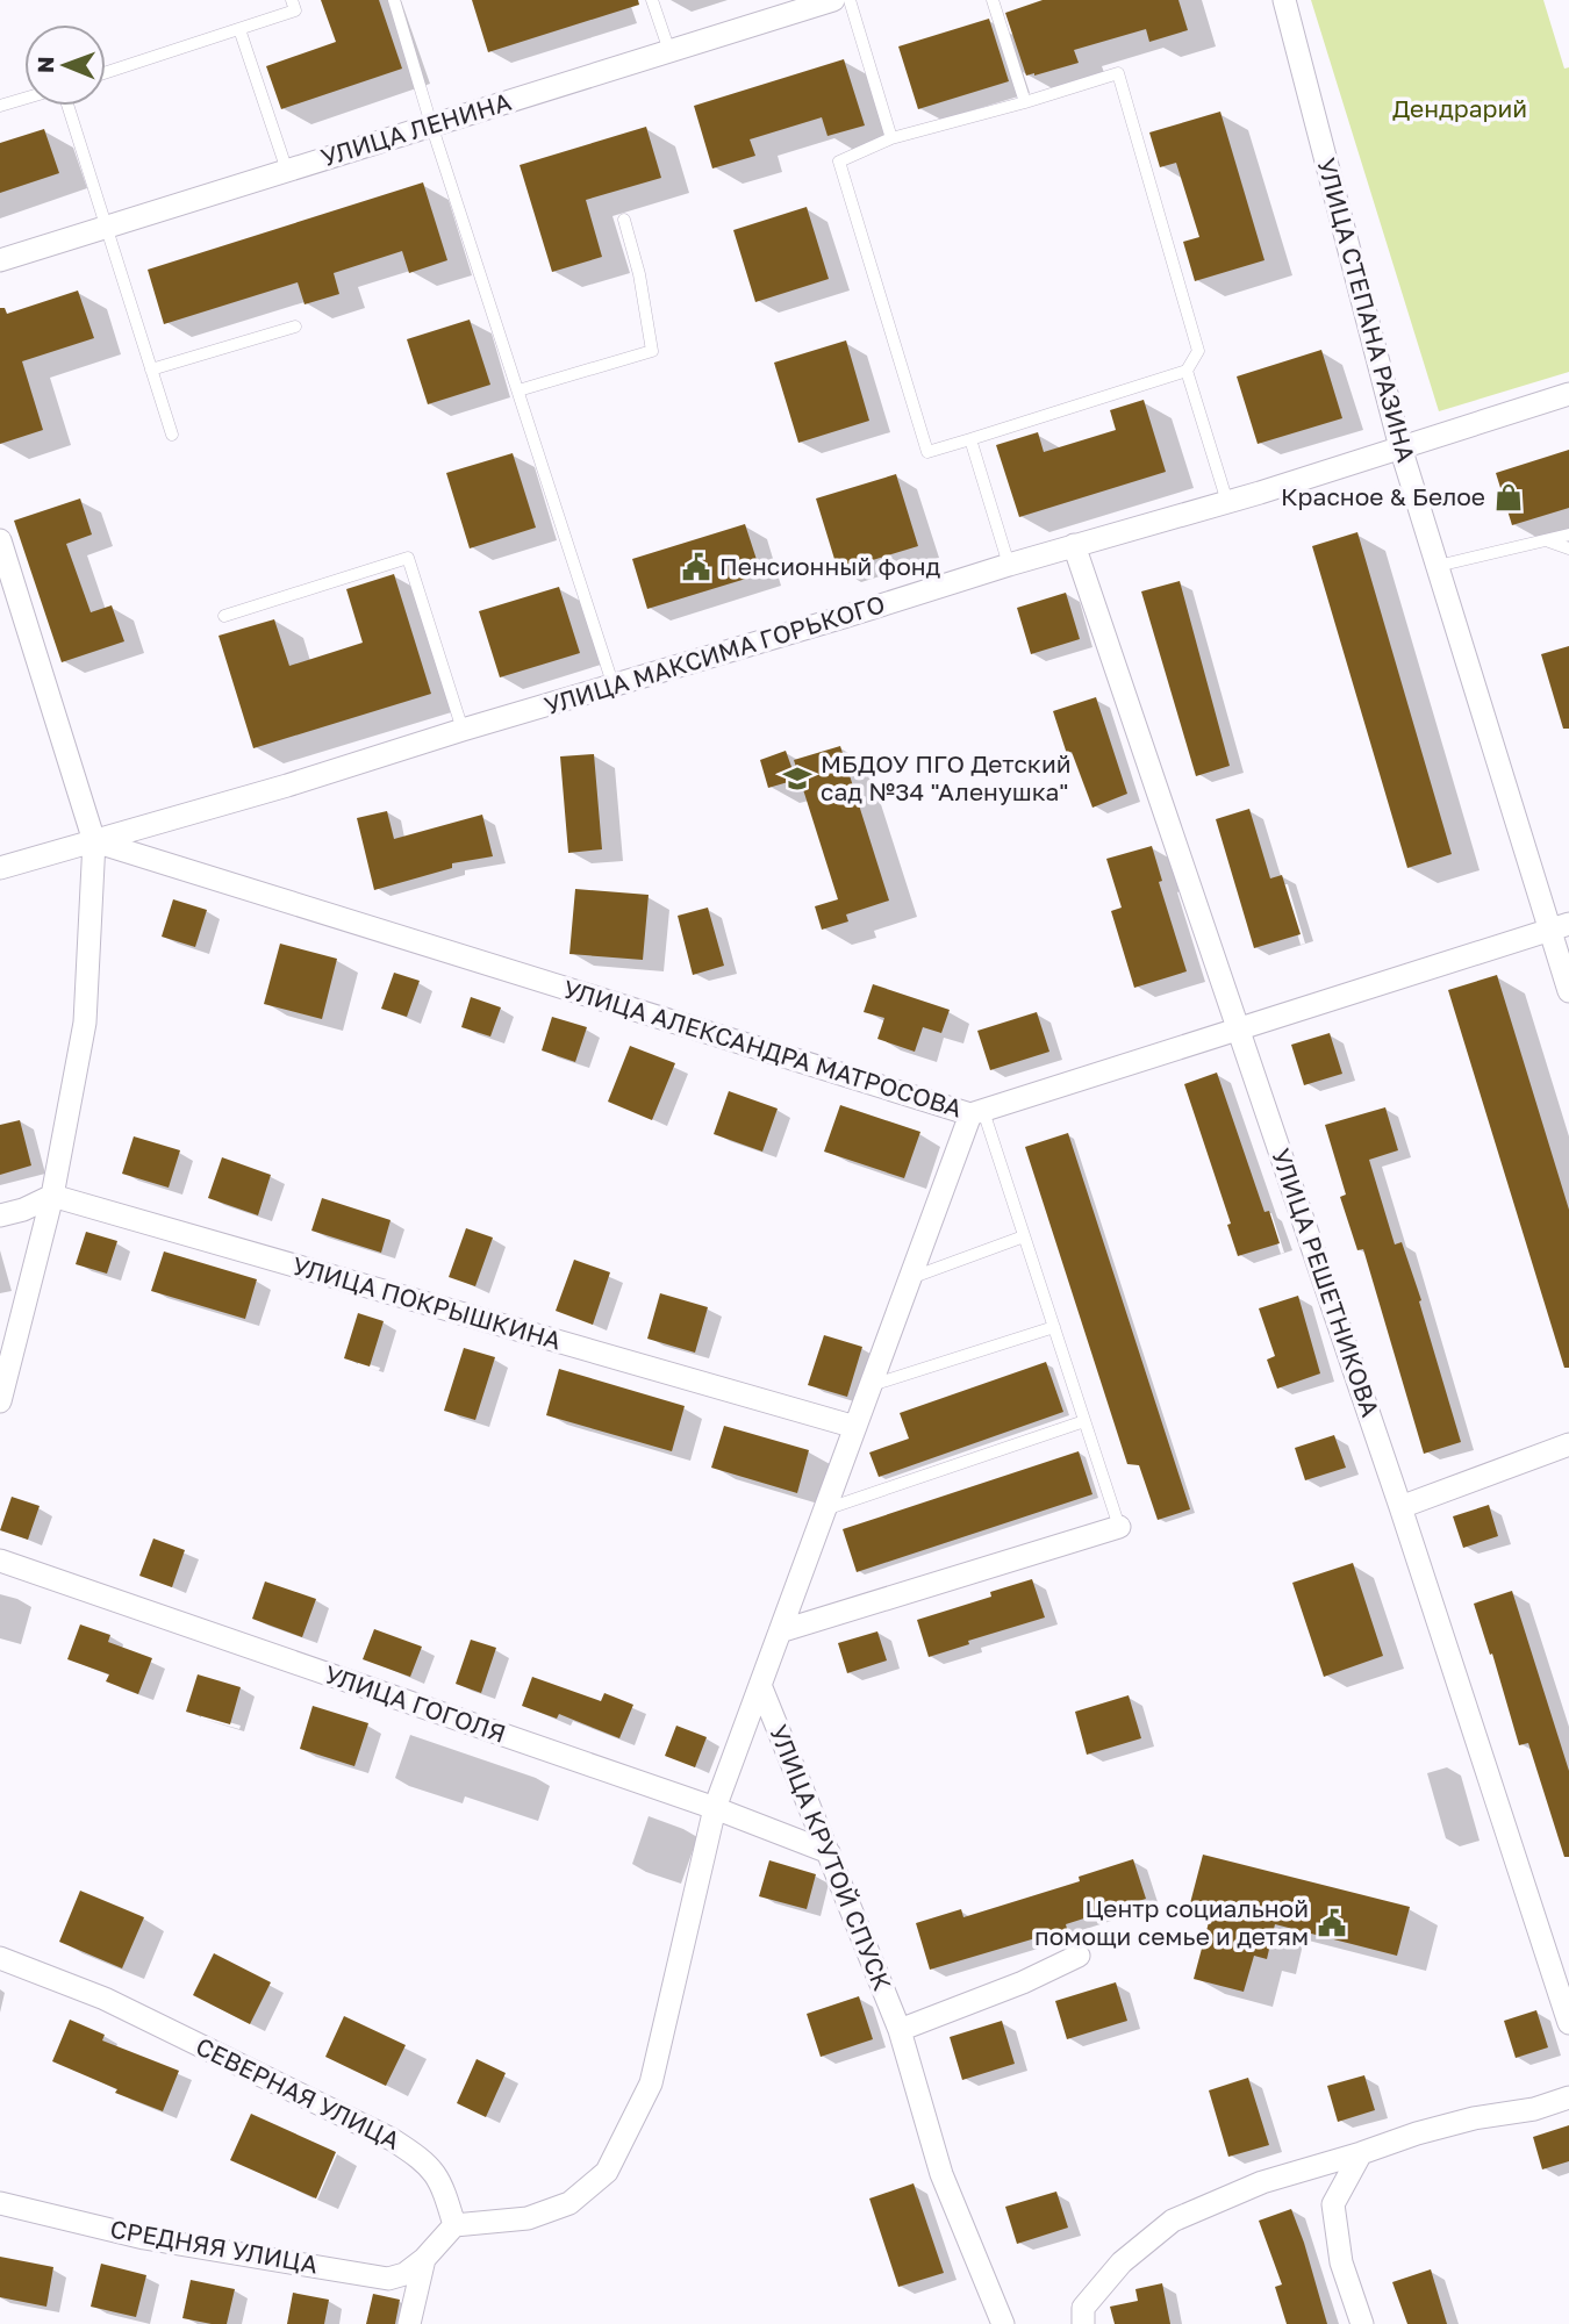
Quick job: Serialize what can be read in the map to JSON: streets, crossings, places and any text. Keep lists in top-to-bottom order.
{
  "streets": {
    "street": [
      "УЛИЦА ЛЕНИНА",
      "УЛИЦА СТЕПАНА РАЗИНА",
      "УЛИЦА МАКСИМА ГОРЬКОГО",
      "УЛИЦА АЛЕКСАНДРА МАТРОСОВА",
      "УЛИЦА РЕШЕТНИКОВА",
      "УЛИЦА ПОКРЫШКИНА",
      "УЛИЦА ГОГОЛЯ",
      "УЛИЦА КРУТОЙ СПУСК",
      "СЕВЕРНАЯ УЛИЦА",
      "СРЕДНЯЯ УЛИЦА"
    ]
  },
  "crossings": [
    ["УЛИЦА СТЕПАНА РАЗИНА", "УЛИЦА МАКСИМА ГОРЬКОГО"],
    ["УЛИЦА СТЕПАНА РАЗИНА", "УЛИЦА АЛЕКСАНДРА МАТРОСОВА"],
    ["УЛИЦА МАКСИМА ГОРЬКОГО", "УЛИЦА АЛЕКСАНДРА МАТРОСОВА"],
    ["УЛИЦА МАКСИМА ГОРЬКОГО", "УЛИЦА РЕШЕТНИКОВА"],
    ["УЛИЦА АЛЕКСАНДРА МАТРОСОВА", "УЛИЦА РЕШЕТНИКОВА"],
    ["УЛИЦА ГОГОЛЯ", "УЛИЦА КРУТОЙ СПУСК"]
  ],
  "parks": ["Дендрарий"],
  "places": {
    "shop": ["Красное & Белое"],
    "public building": ["Пенсионный фонд", "Центр социальной помощи семье и детям"],
    "school or university": ["МБДОУ ПГО Детский сад №34 \"Аленушка\""]
  },
  "north": "left"
}
